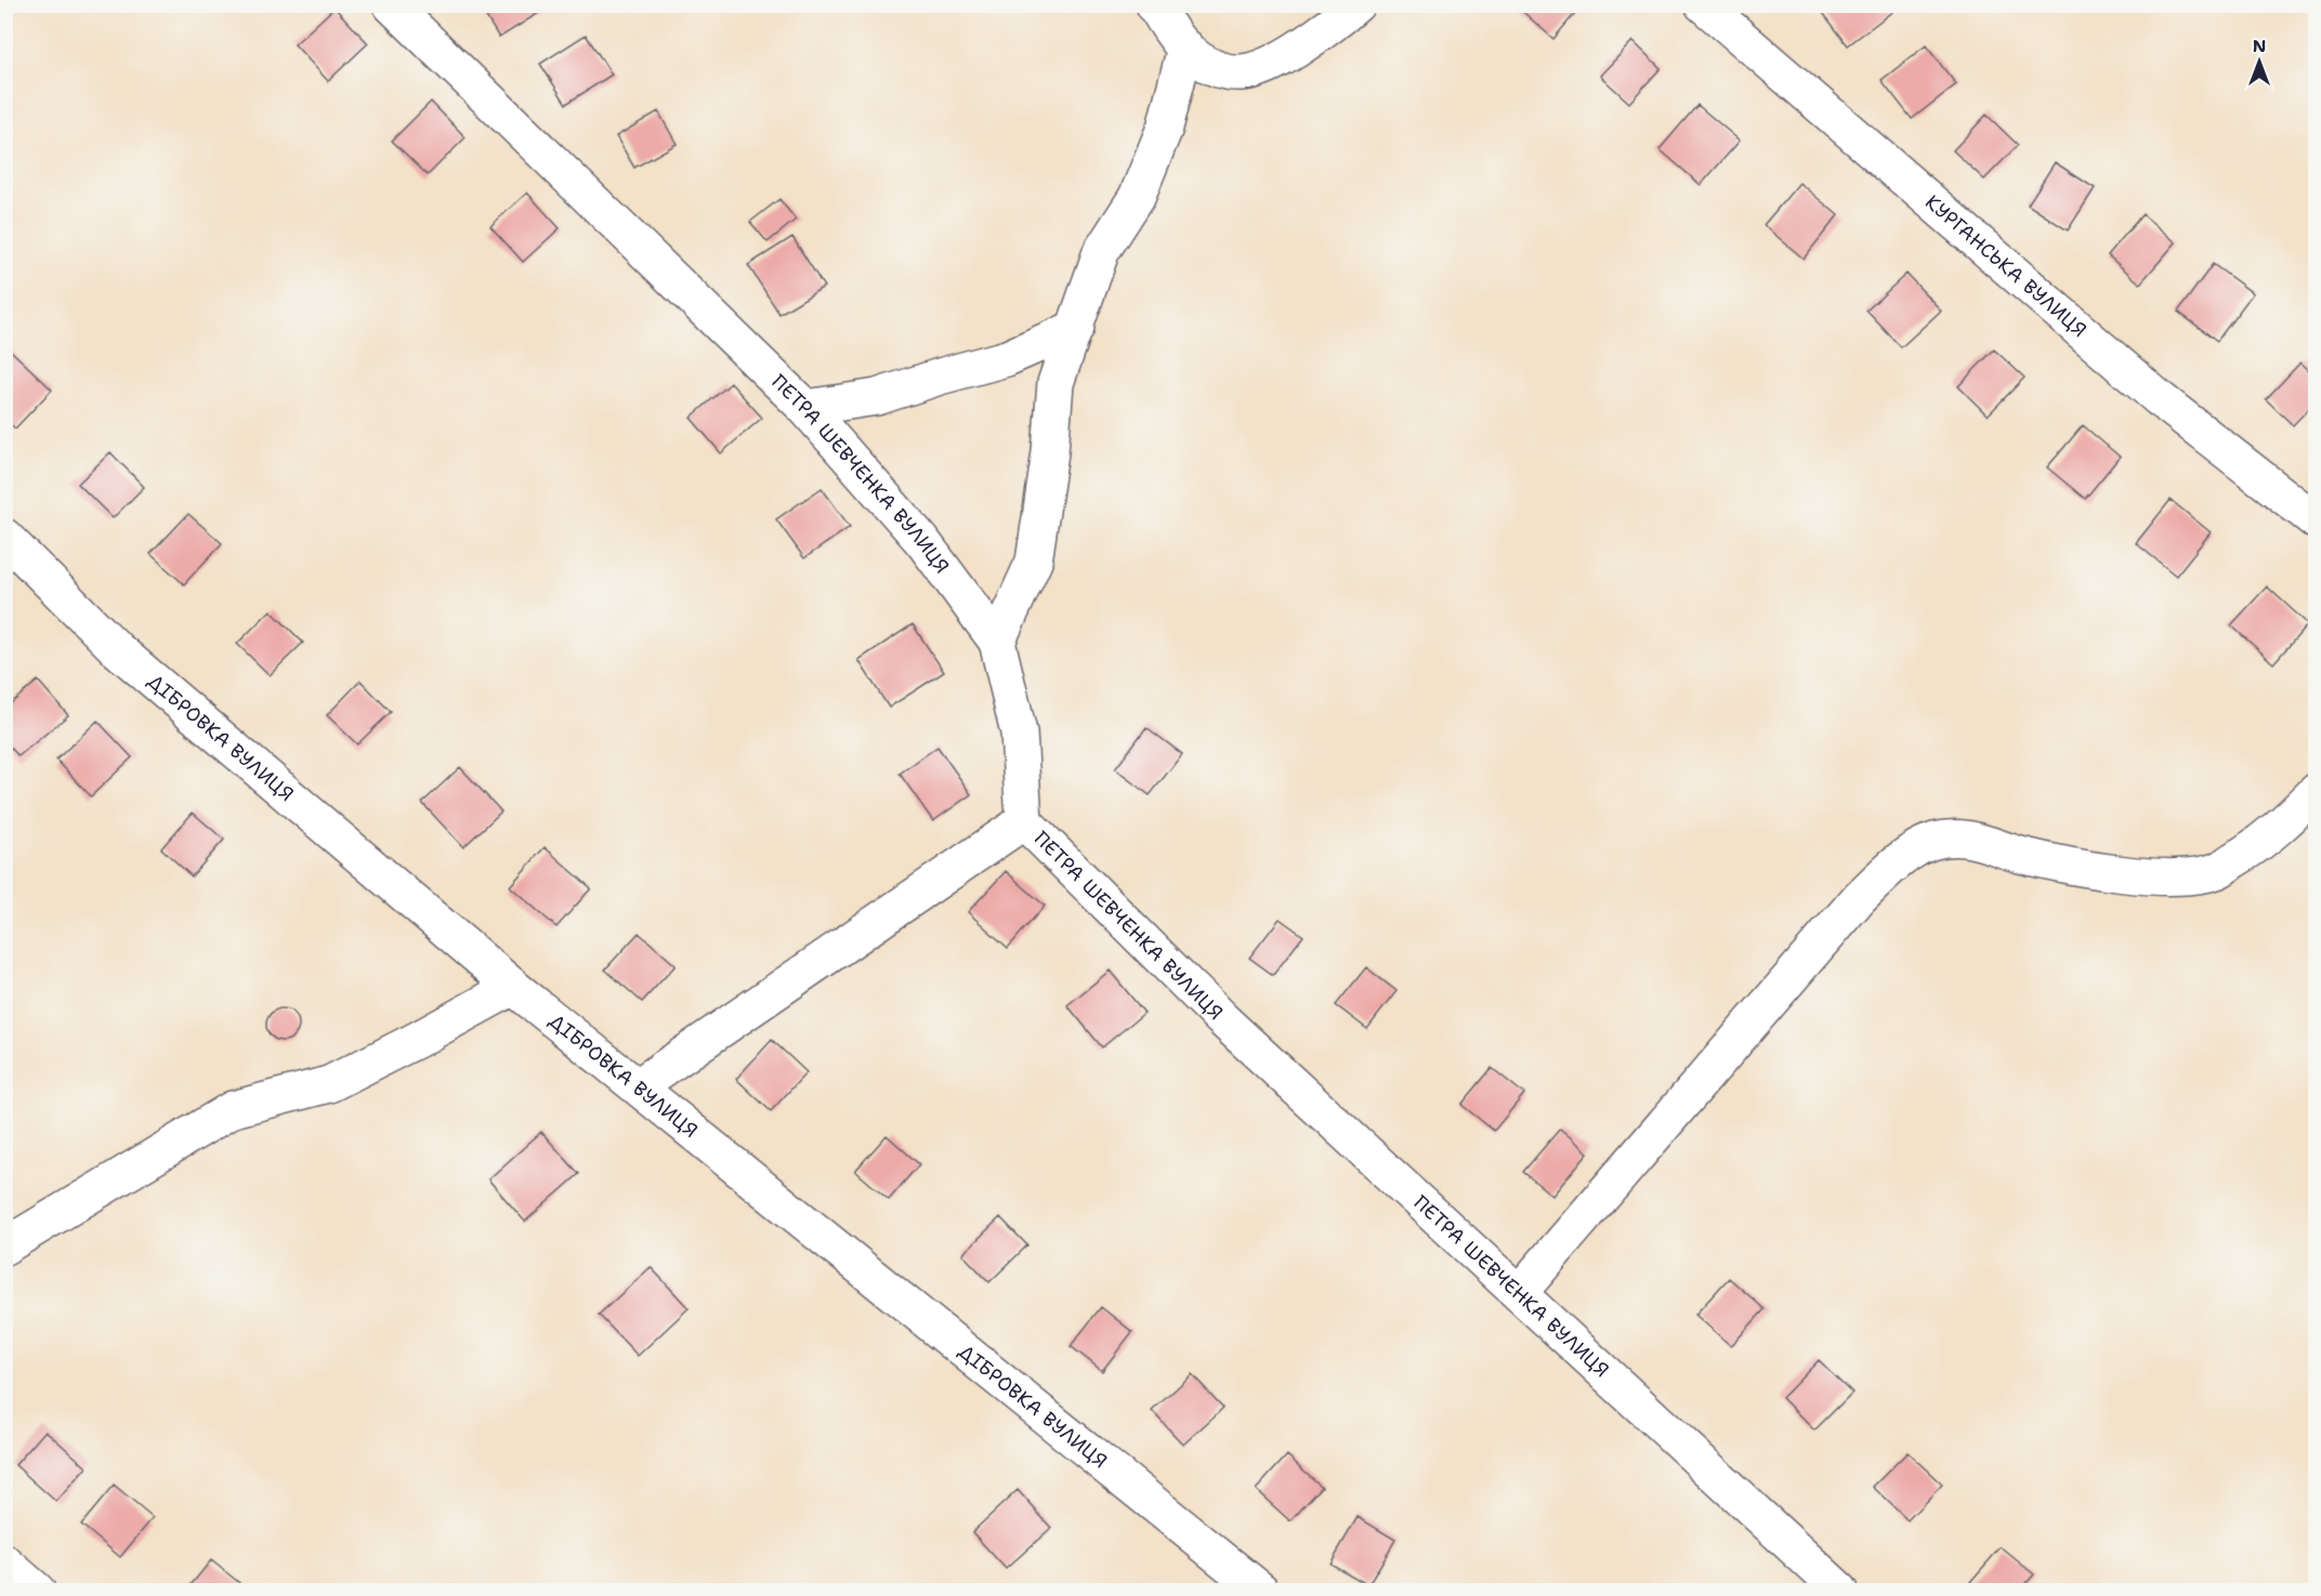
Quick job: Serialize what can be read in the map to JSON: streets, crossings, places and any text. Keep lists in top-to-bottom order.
{
  "streets": {
    "street": ["КУРГАНСЬКА ВУЛИЦЯ", "ПЕТРА ШЕВЧЕНКА ВУЛИЦЯ", "ДІБРОВКА ВУЛИЦЯ"]
  },
  "north": "top"
}
